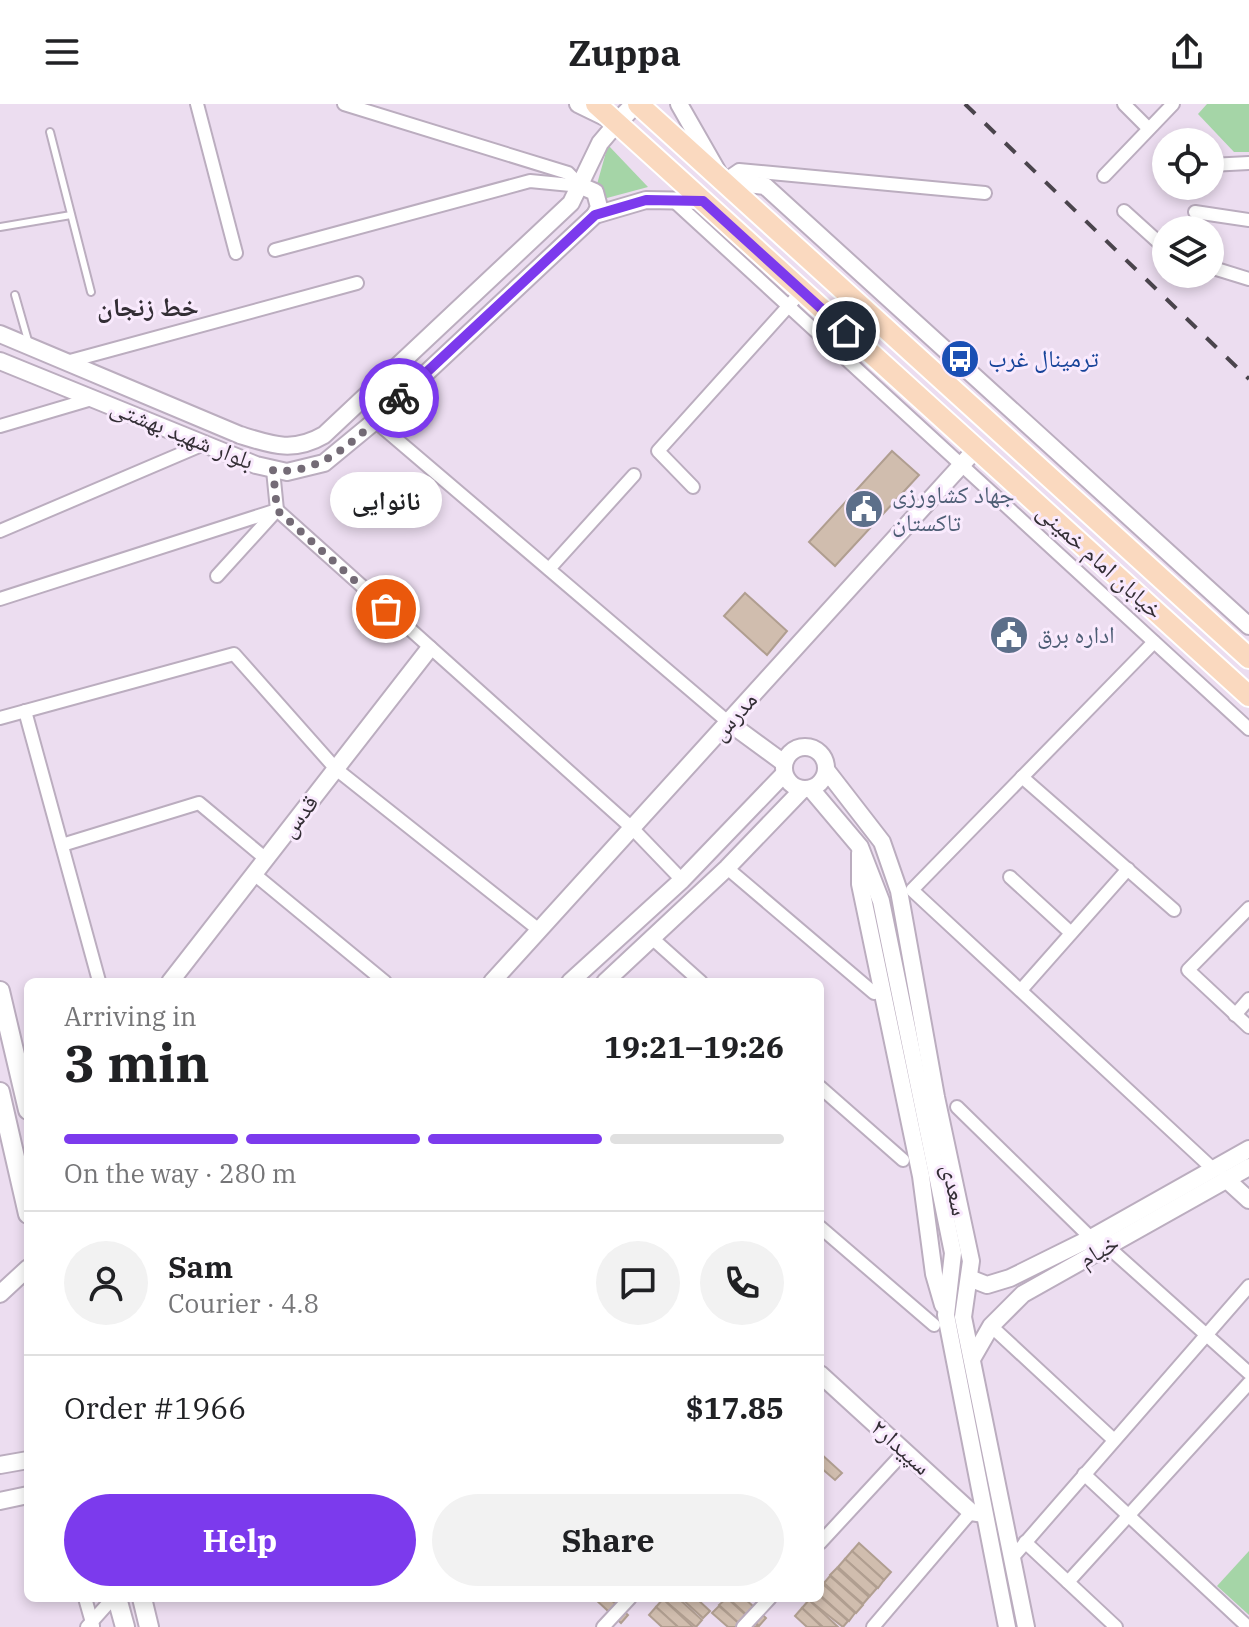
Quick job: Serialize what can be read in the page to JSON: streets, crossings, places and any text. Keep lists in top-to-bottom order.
{
  "streets": {
    "main road": ["خیابان امام خمینی"],
    "street": [
      "بلوار شهید بهشتی",
      "مدرس",
      "قدس",
      "سعدی",
      "خیام",
      "سپیدار۲"
    ]
  },
  "crossings": [
    ["بلوار شهید بهشتی", "خیابان امام خمینی"],
    ["خیابان امام خمینی", "مدرس"],
    ["سعدی", "خیام"],
    ["سعدی", "سپیدار۲"]
  ],
  "districts": ["خط زنجان"],
  "places": {
    "bus stop": ["ترمینال غرب"],
    "public building": ["جهاد کشاورزی تاکستان", "اداره برق"],
    "other": ["نانوایی"]
  },
  "page": {
    "header": "Zuppa",
    "bubble": "نانوایی",
    "heading": ["3 min", "Arriving in", "19:21–19:26"],
    "panel": [
      "Sam",
      "Courier · 4.8",
      "Order #1966",
      "$17.85"
    ],
    "bar": "On the way · 280 m",
    "buttons": ["Help", "Share"]
  }
}
